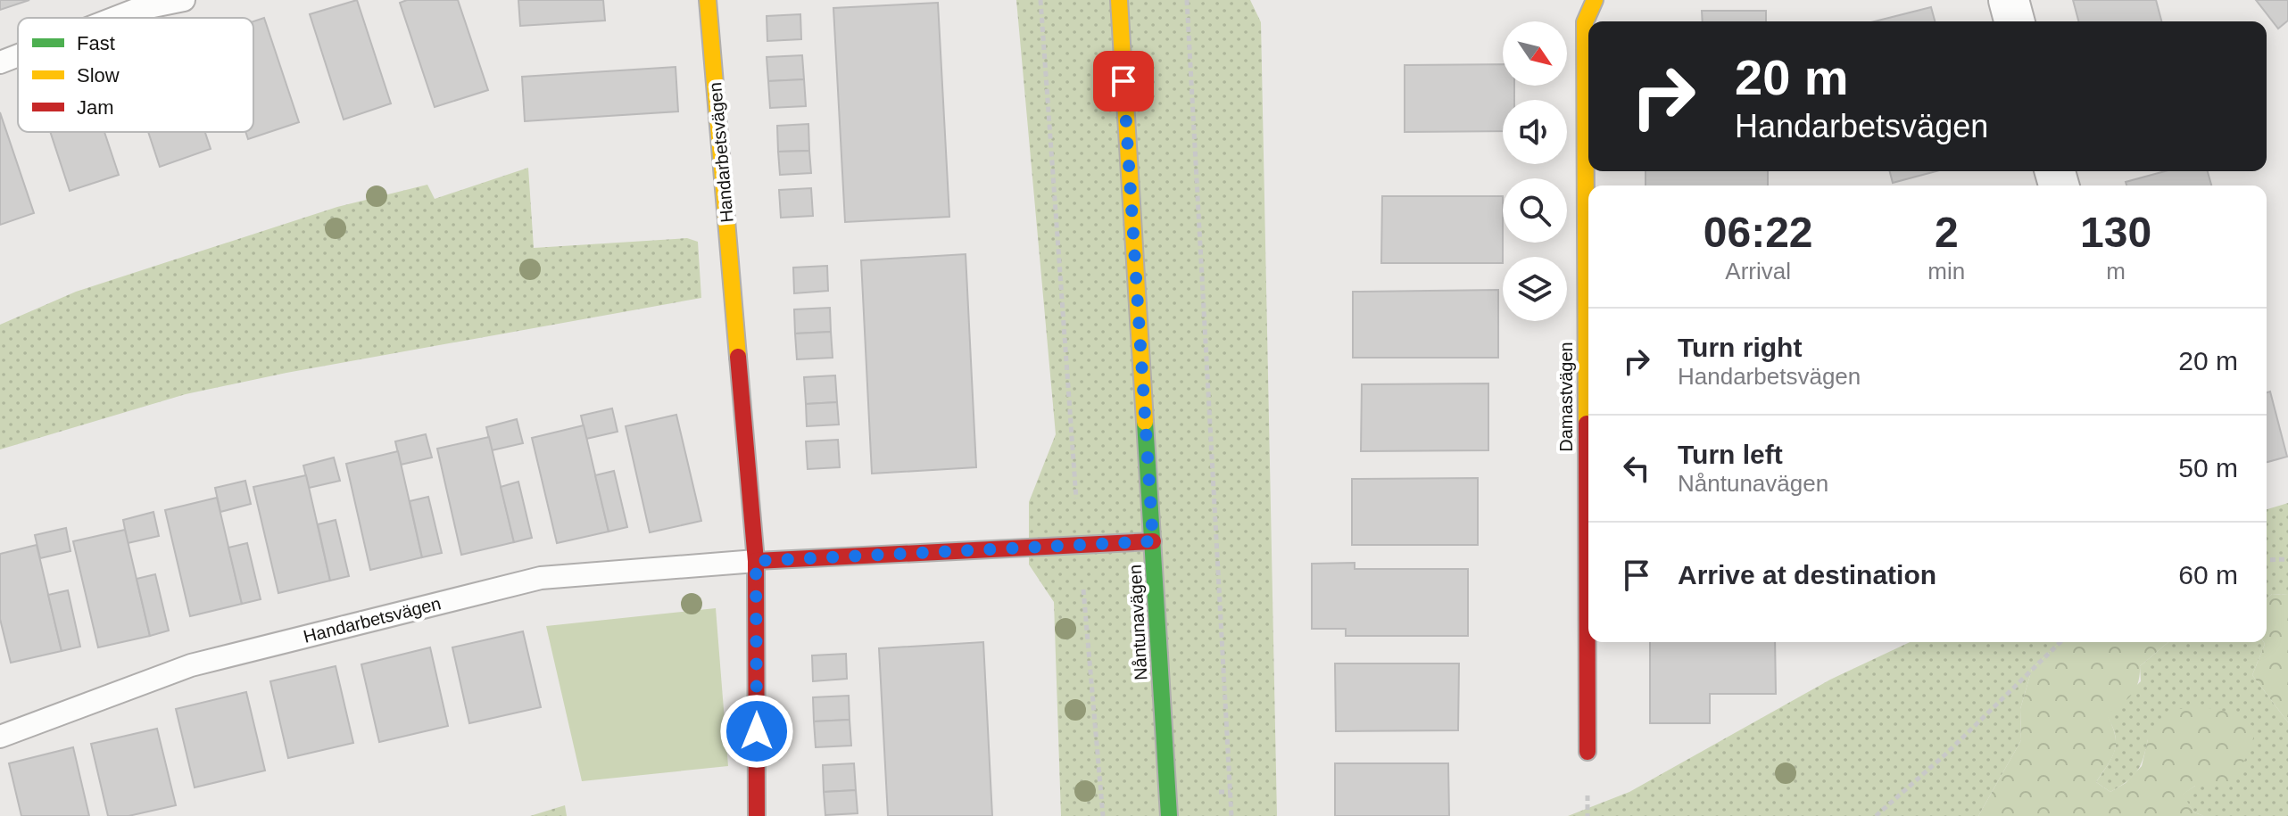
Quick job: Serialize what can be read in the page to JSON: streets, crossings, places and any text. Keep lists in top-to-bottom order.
{
  "streets": {
    "street": ["Handarbetsvägen", "Damastvägen", "Nåntunavägen"]
  },
  "crossings": [
    ["Handarbetsvägen", "Nåntunavägen"]
  ],
  "legend": ["Fast", "Slow", "Jam"],
  "north": "bottom right",
  "page": {
    "turn": ["20 m", "Handarbetsvägen"],
    "eta": [
      "06:22",
      "Arrival",
      "2",
      "min",
      "130",
      "m"
    ],
    "list": [
      {
        "name": "Turn right",
        "note": "Handarbetsvägen",
        "value": "20 m"
      },
      {
        "name": "Turn left",
        "note": "Nåntunavägen",
        "value": "50 m"
      },
      {
        "name": "Arrive at destination",
        "value": "60 m"
      }
    ]
  }
}
